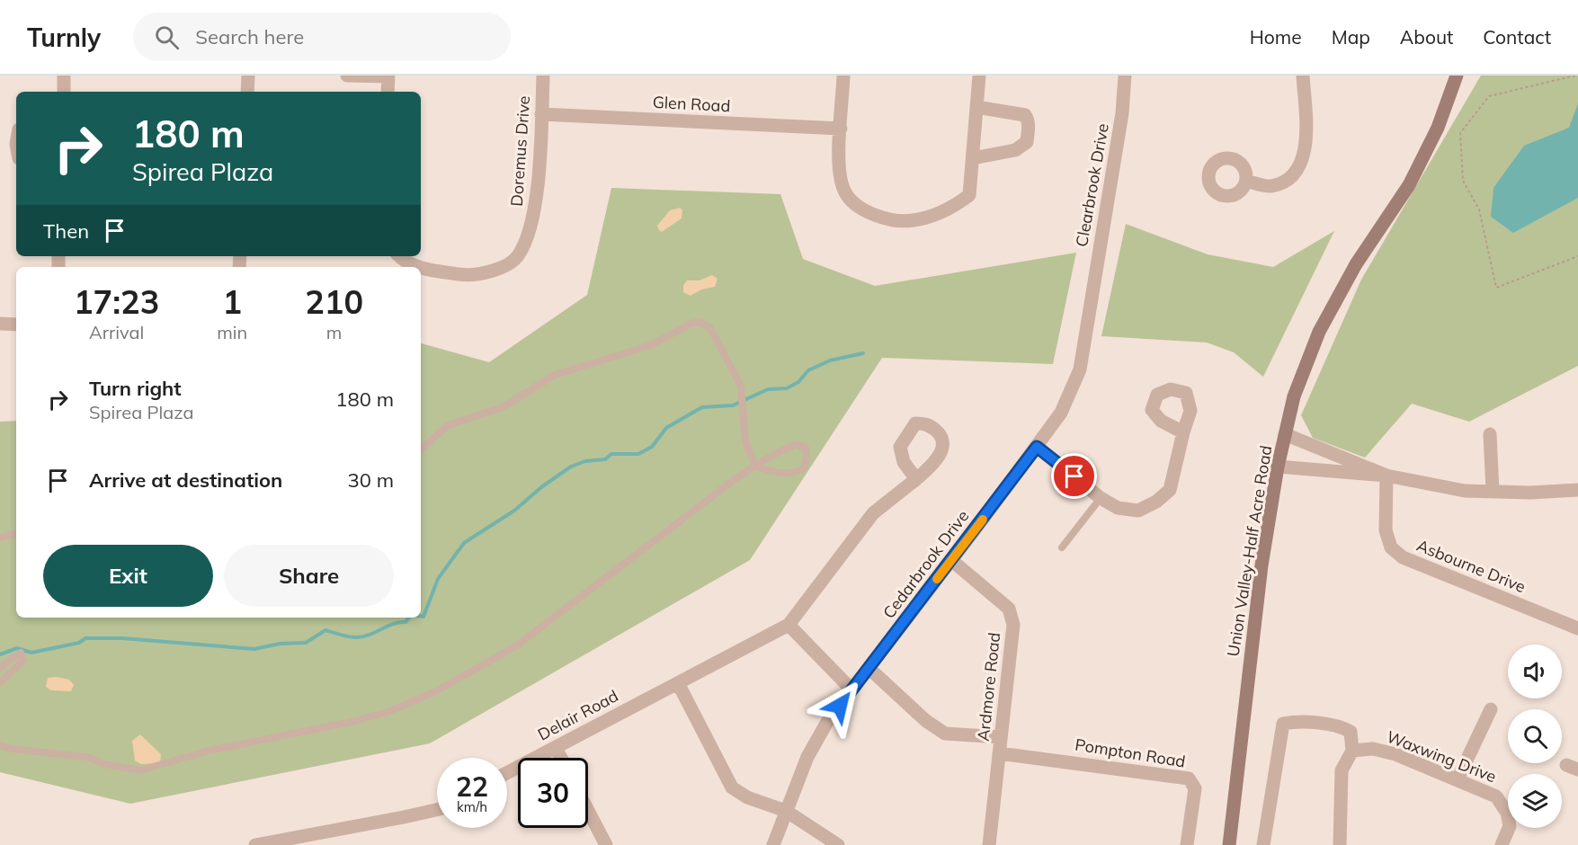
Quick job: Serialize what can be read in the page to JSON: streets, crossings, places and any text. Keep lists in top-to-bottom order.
{
  "streets": {
    "street": [
      "Glen Road",
      "Doremus Drive",
      "Clearbrook Drive",
      "Union Valley-Half Acre Road",
      "Cedarbrook Drive",
      "Asbourne Drive",
      "Ardmore Road",
      "Delair Road",
      "Pompton Road",
      "Waxwing Drive"
    ]
  },
  "crossings": [
    ["Glen Road", "Doremus Drive"],
    ["Clearbrook Drive", "Cedarbrook Drive"],
    ["Cedarbrook Drive", "Ardmore Road"],
    ["Ardmore Road", "Pompton Road"]
  ],
  "page": {
    "header": "Turnly",
    "search": "Search here",
    "nav": [
      "Home",
      "Map",
      "About",
      "Contact"
    ],
    "turn": ["180 m", "Spirea Plaza"],
    "then": "Then",
    "eta": [
      "17:23",
      "Arrival",
      "1",
      "min",
      "210",
      "m"
    ],
    "list": [
      {
        "name": "Turn right",
        "note": "Spirea Plaza",
        "value": "180 m"
      },
      {
        "name": "Arrive at destination",
        "value": "30 m"
      }
    ],
    "buttons": ["Exit", "Share"],
    "speed": "22 km/h",
    "limit": "30"
  }
}
